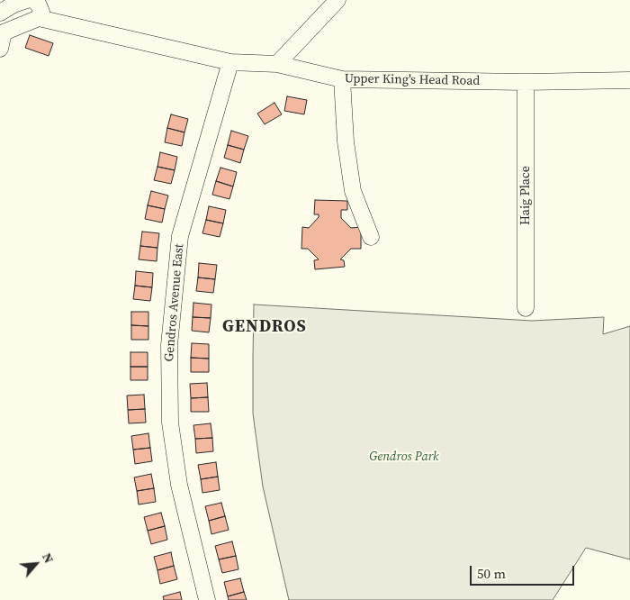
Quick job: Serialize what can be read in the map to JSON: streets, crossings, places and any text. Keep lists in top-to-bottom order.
{
  "streets": {
    "street": ["Upper King's Head Road", "Haig Place", "Gendros Avenue East"]
  },
  "crossings": [
    ["Upper King's Head Road", "Haig Place"],
    ["Upper King's Head Road", "Gendros Avenue East"]
  ],
  "districts": ["GENDROS"],
  "parks": ["Gendros Park"],
  "scale_bar": "50 m",
  "north": "top right"
}
